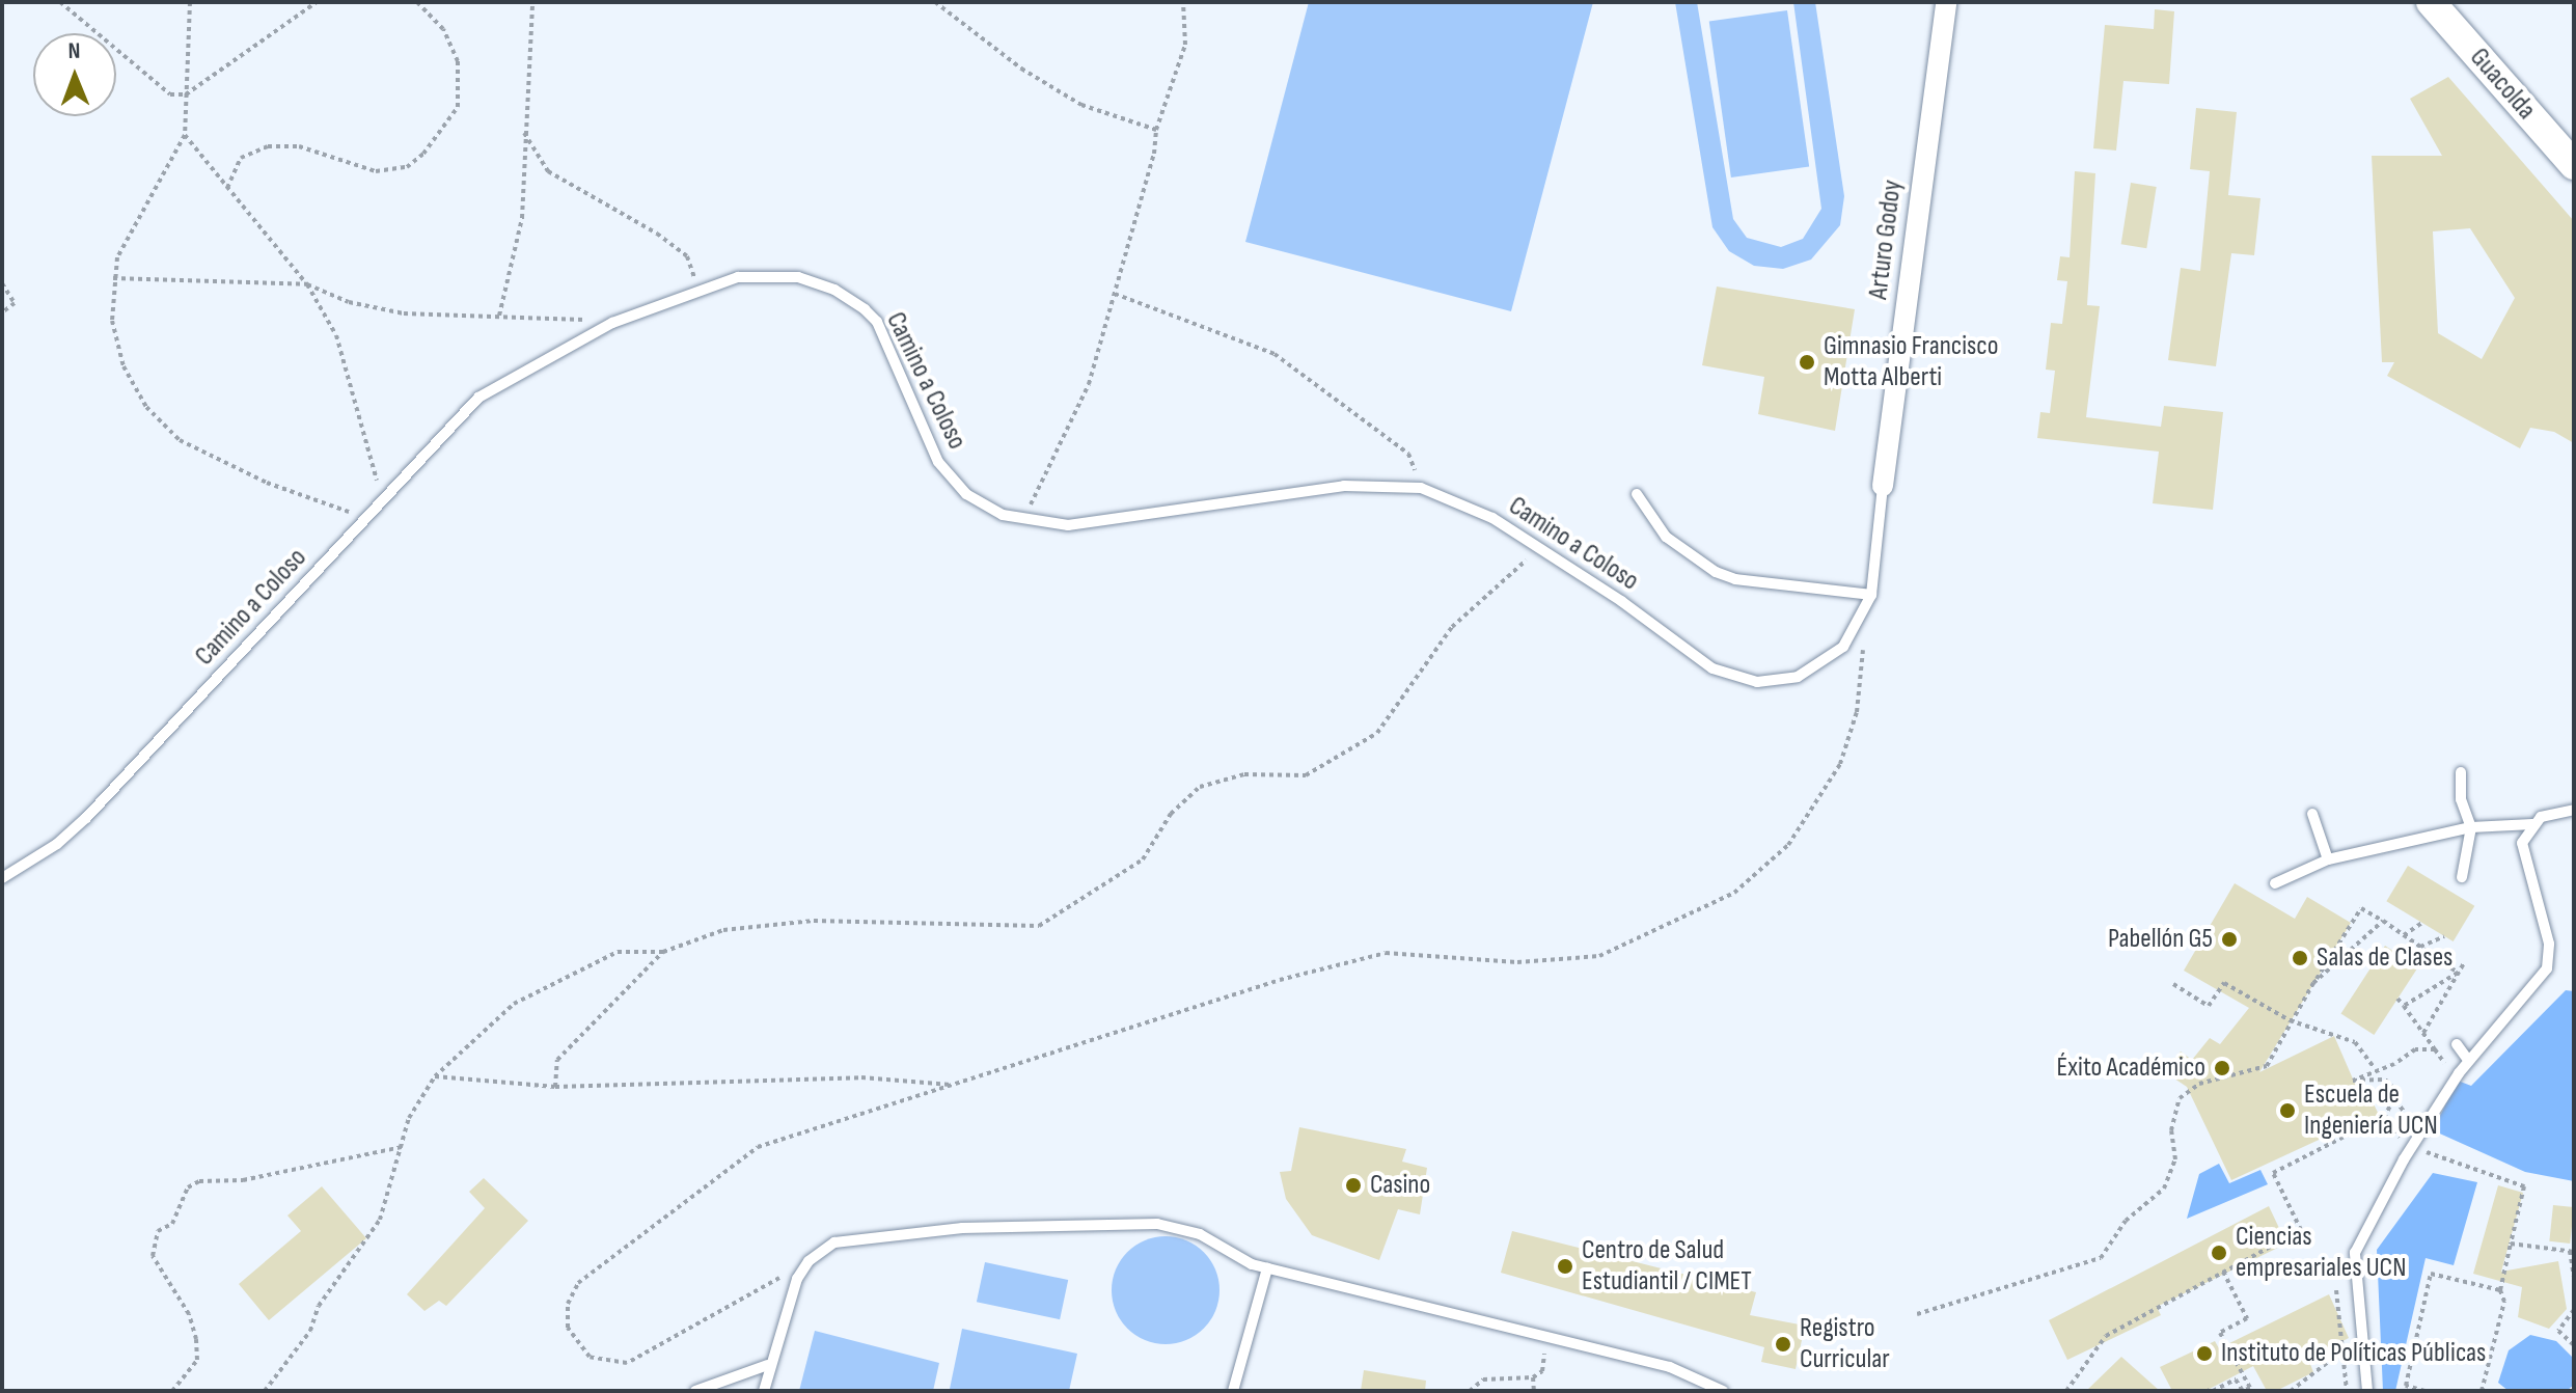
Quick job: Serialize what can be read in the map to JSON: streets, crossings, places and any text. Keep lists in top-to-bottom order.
{
  "streets": {
    "street": ["Guacolda", "Arturo Godoy"],
    "lane": ["Camino a Coloso"]
  },
  "crossings": [
    ["Arturo Godoy", "Camino a Coloso"]
  ],
  "places": [
    "Gimnasio Francisco Motta Alberti",
    "Pabellón G5",
    "Salas de Clases",
    "Éxito Académico",
    "Escuela de Ingeniería UCN",
    "Casino",
    "Ciencias empresariales UCN",
    "Centro de Salud Estudiantil / CIMET",
    "Registro Curricular",
    "Instituto de Políticas Públicas"
  ],
  "north": "top"
}
